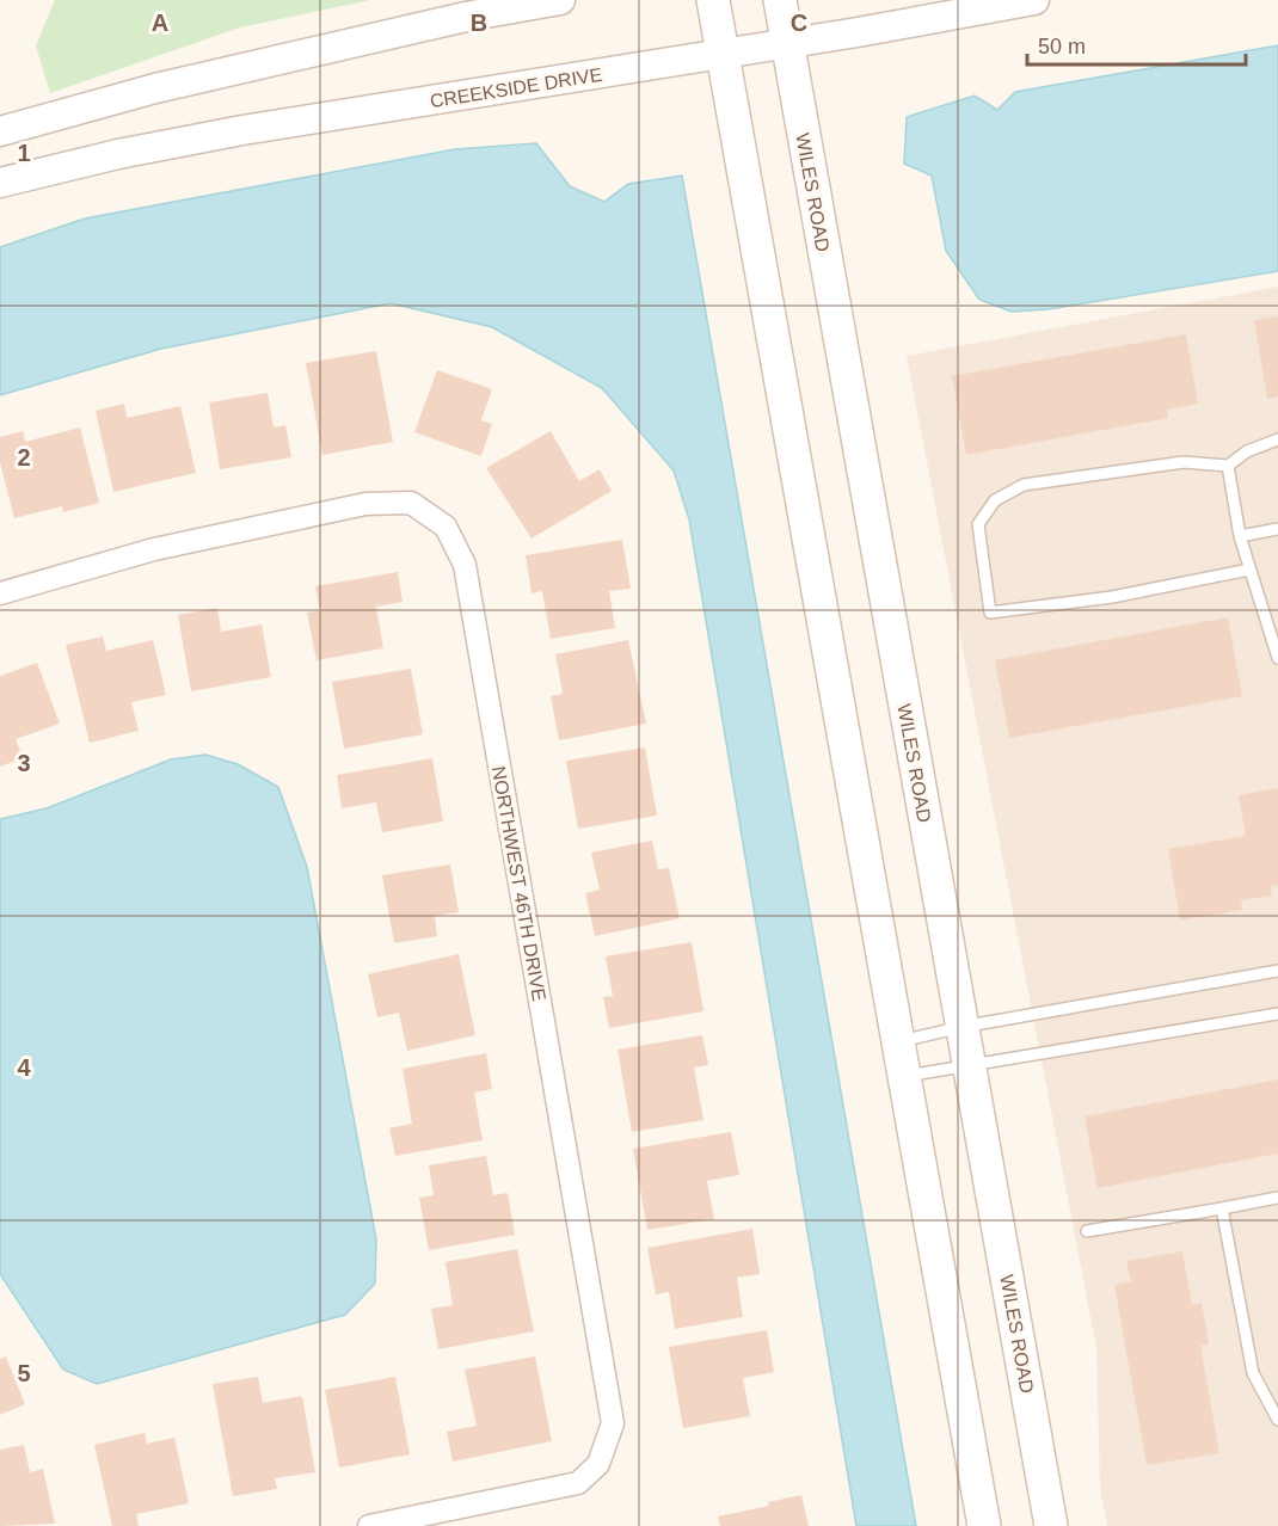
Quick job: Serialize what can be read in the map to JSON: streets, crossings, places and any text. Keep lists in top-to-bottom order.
{
  "streets": {
    "main road": ["WILES ROAD"],
    "street": ["CREEKSIDE DRIVE", "NORTHWEST 46TH DRIVE"]
  },
  "crossings": [
    ["CREEKSIDE DRIVE", "WILES ROAD"]
  ],
  "scale_bar": "50 m",
  "grid": {
    "columns": ["A", "B", "C"],
    "rows": [
      "1",
      "2",
      "3",
      "4",
      "5"
    ]
  }
}
